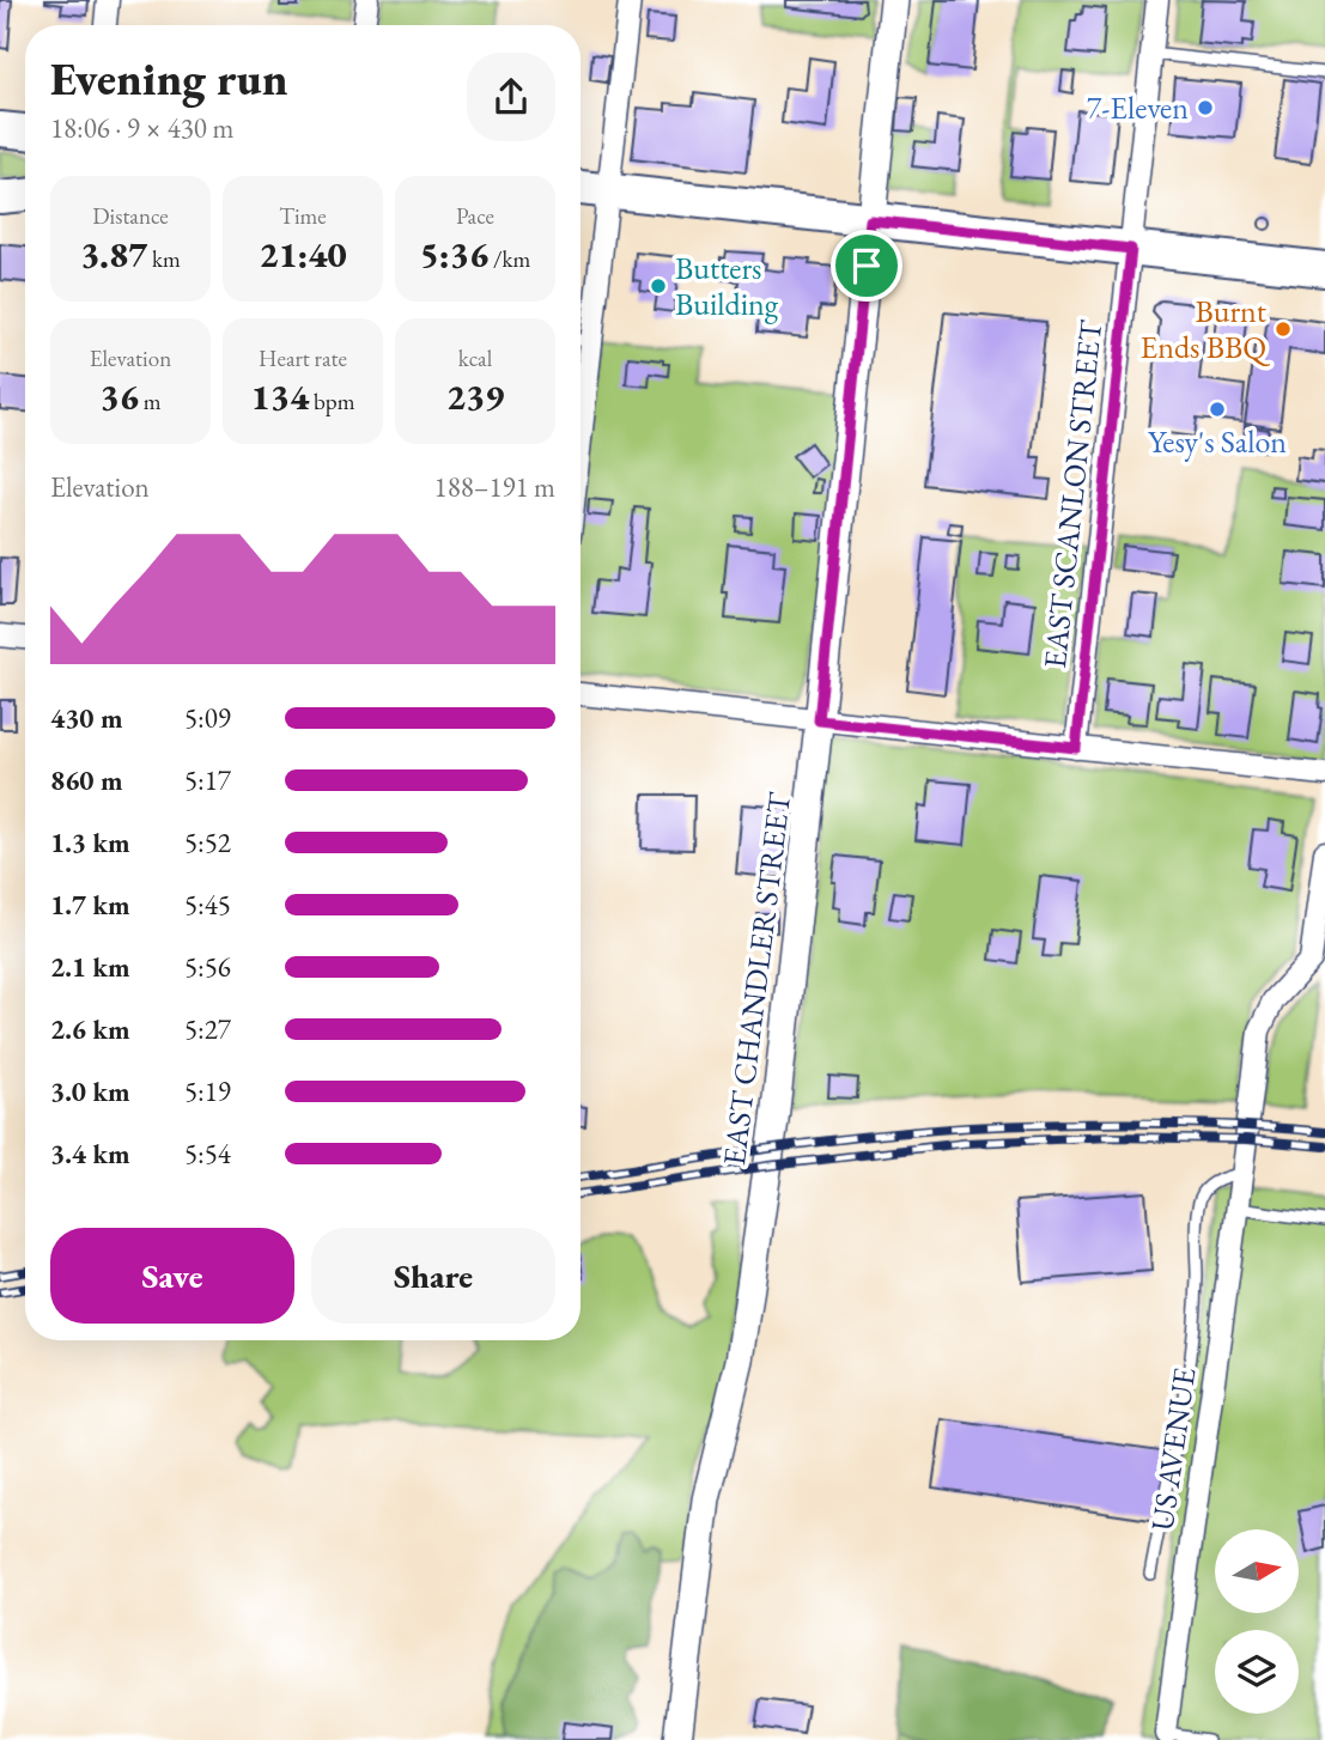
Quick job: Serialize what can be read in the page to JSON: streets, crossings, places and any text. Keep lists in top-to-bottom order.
{
  "streets": {
    "street": ["EAST SCANLON STREET", "EAST CHANDLER STREET", "US AVENUE"]
  },
  "places": [
    "7-Eleven",
    "Butters Building",
    "Burnt Ends BBQ",
    "Yesy's Salon"
  ],
  "north": "right",
  "page": {
    "heading": ["Evening run", "18:06 · 9 × 430 m"],
    "stats": [
      ["Distance", "3.87 km"],
      ["Time", "21:40"],
      ["Pace", "5:36 /km"],
      ["Elevation", "36 m"],
      ["Heart rate", "134 bpm"],
      ["kcal", "239"]
    ],
    "chart": ["Elevation", "188–191 m"],
    "list": [
      {
        "name": "430 m",
        "note": "5:09"
      },
      {
        "name": "860 m",
        "note": "5:17"
      },
      {
        "name": "1.3 km",
        "note": "5:52"
      },
      {
        "name": "1.7 km",
        "note": "5:45"
      },
      {
        "name": "2.1 km",
        "note": "5:56"
      },
      {
        "name": "2.6 km",
        "note": "5:27"
      },
      {
        "name": "3.0 km",
        "note": "5:19"
      },
      {
        "name": "3.4 km",
        "note": "5:54"
      }
    ],
    "buttons": ["Save", "Share"]
  }
}
